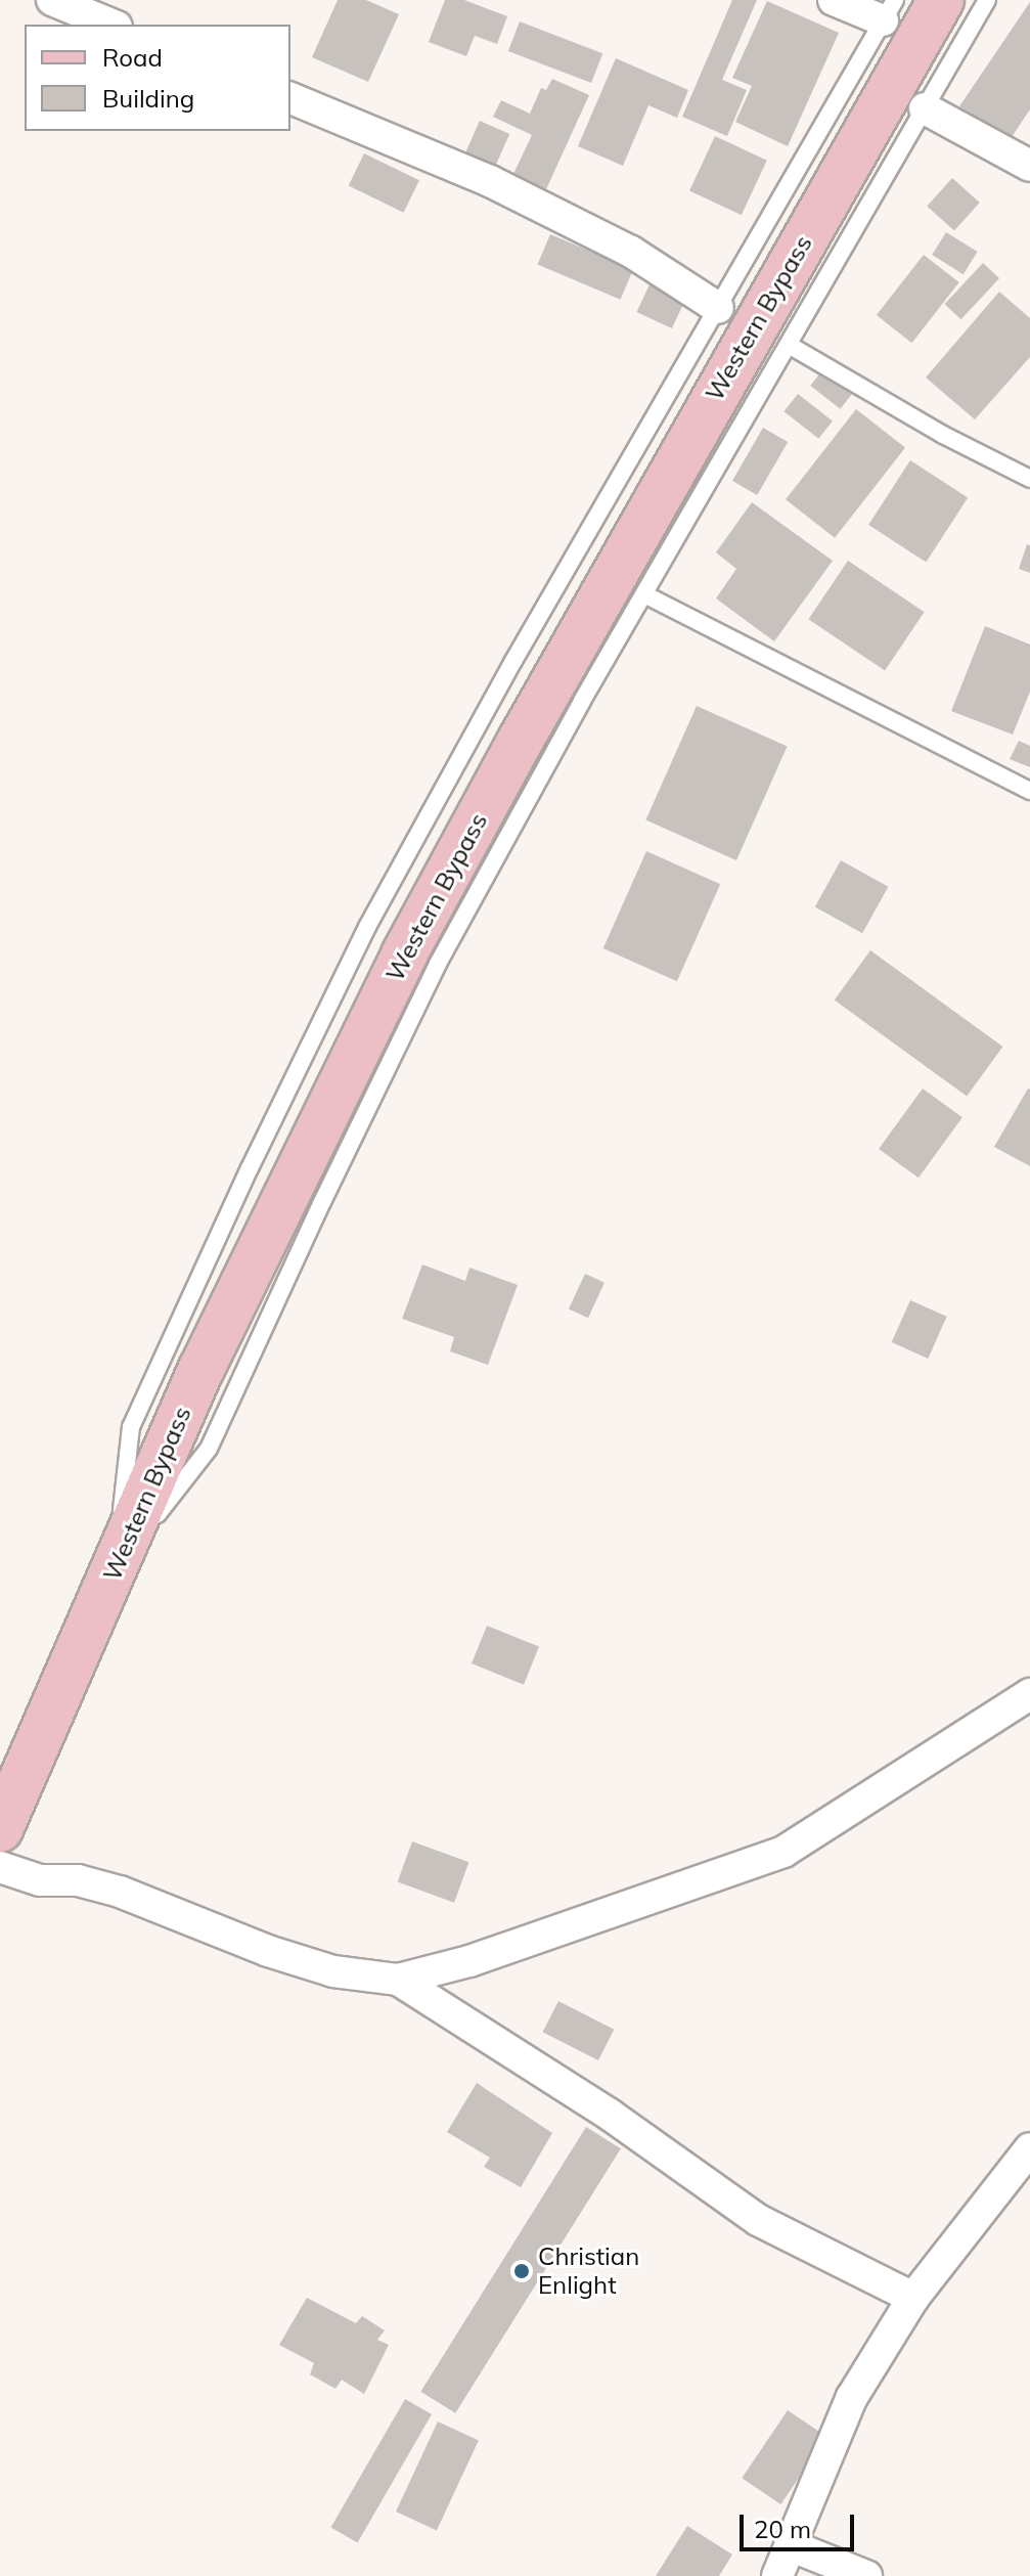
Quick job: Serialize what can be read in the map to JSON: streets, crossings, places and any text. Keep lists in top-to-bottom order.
{
  "streets": {
    "main road": ["Western Bypass"]
  },
  "places": ["Christian Enlight"],
  "legend": ["Road", "Building"],
  "scale_bar": "20 m"
}
